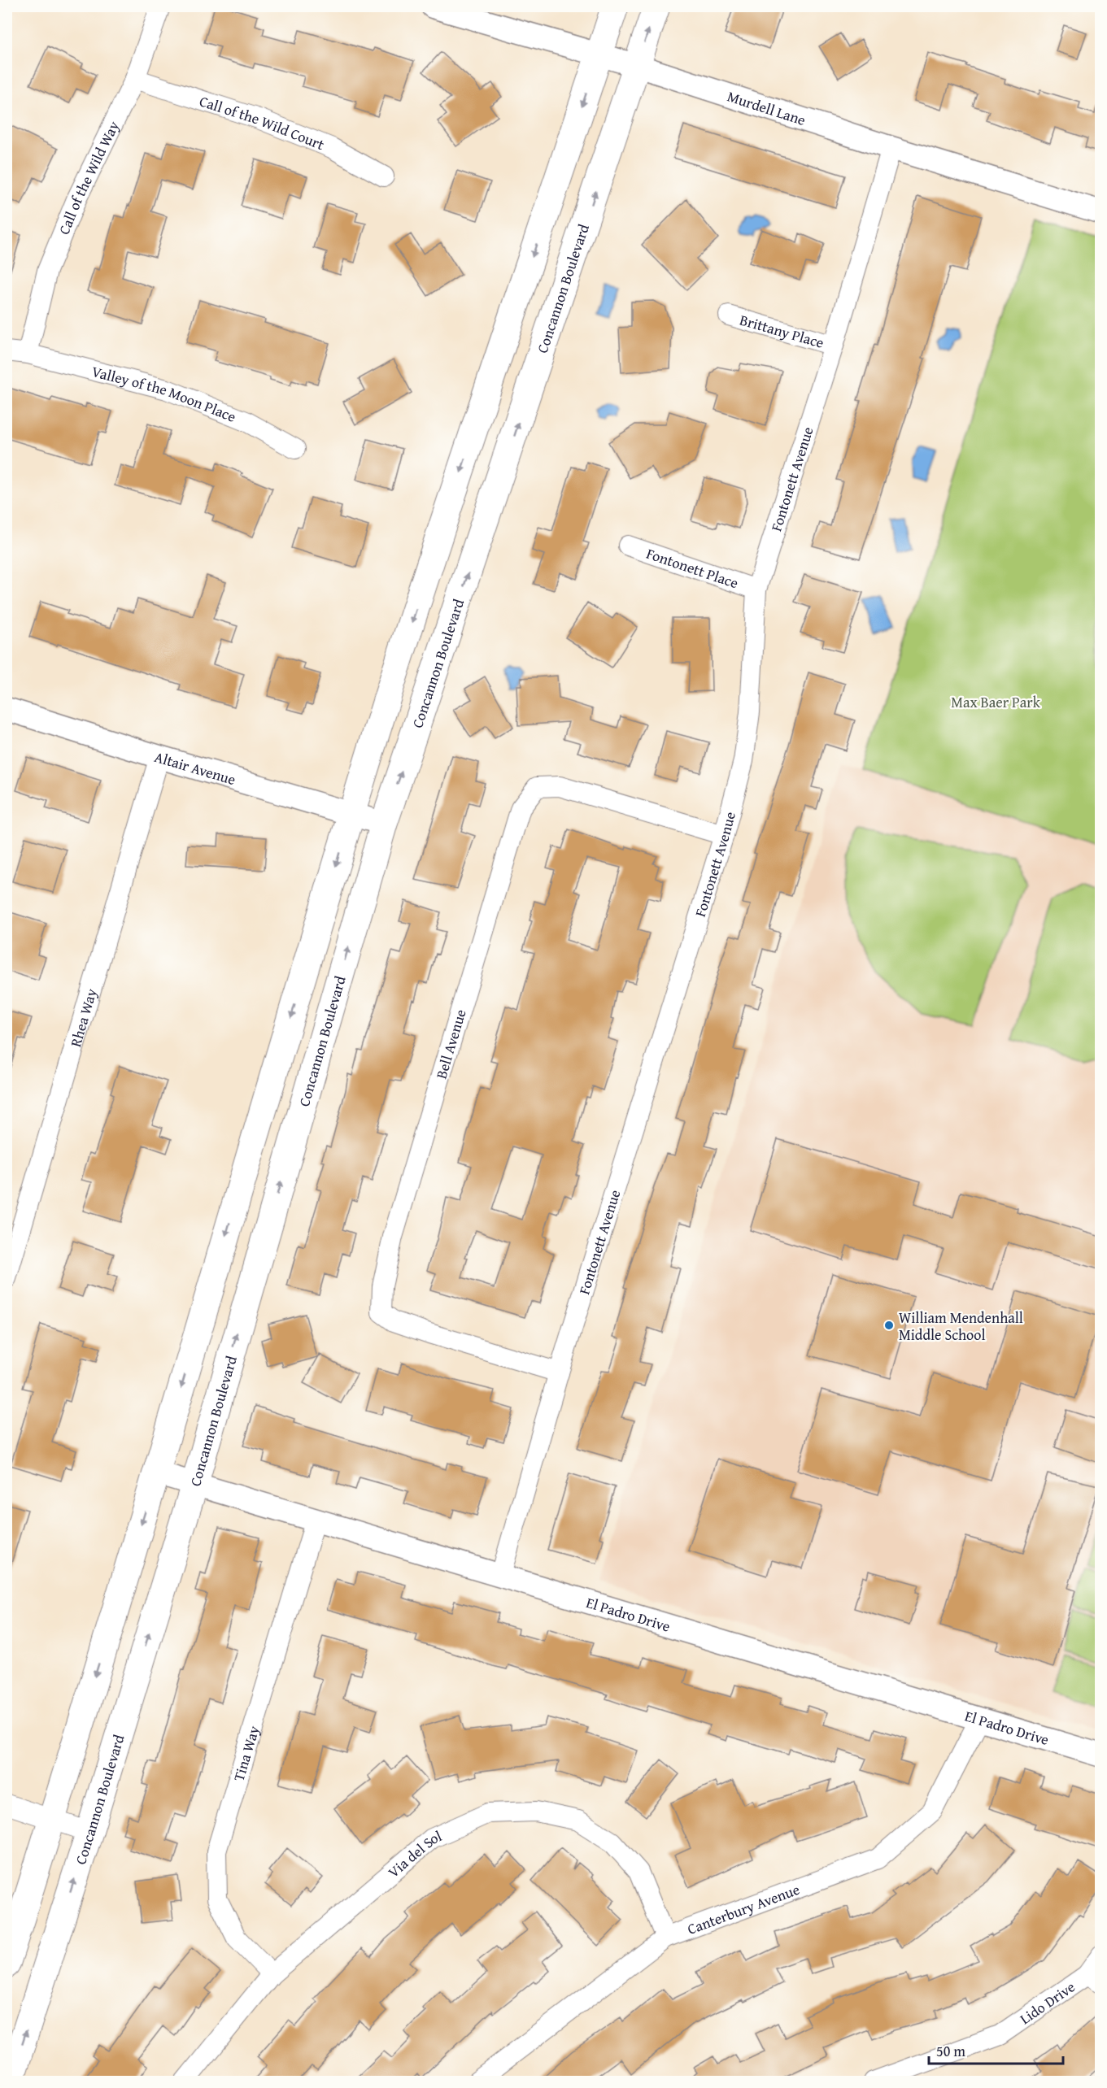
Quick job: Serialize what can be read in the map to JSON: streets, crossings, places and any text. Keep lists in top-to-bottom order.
{
  "streets": {
    "main road": ["Concannon Boulevard"],
    "street": [
      "Murdell Lane",
      "Call of the Wild Court",
      "Call of the Wild Way",
      "Brittany Place",
      "Valley of the Moon Place",
      "Fontonett Avenue",
      "Fontonett Place",
      "Altair Avenue",
      "Rhea Way",
      "Bell Avenue",
      "El Padro Drive",
      "Tina Way",
      "Via del Sol",
      "Canterbury Avenue",
      "Lido Drive"
    ]
  },
  "crossings": [
    ["Murdell Lane", "Concannon Boulevard"],
    ["Murdell Lane", "Fontonett Avenue"],
    ["Call of the Wild Court", "Call of the Wild Way"],
    ["Call of the Wild Way", "Valley of the Moon Place"],
    ["Concannon Boulevard", "Altair Avenue"],
    ["Concannon Boulevard", "El Padro Drive"],
    ["Brittany Place", "Fontonett Avenue"],
    ["Fontonett Avenue", "Fontonett Place"],
    ["Fontonett Avenue", "Bell Avenue"],
    ["Fontonett Avenue", "El Padro Drive"],
    ["Altair Avenue", "Rhea Way"],
    ["El Padro Drive", "Tina Way"],
    ["El Padro Drive", "Canterbury Avenue"],
    ["Tina Way", "Via del Sol"],
    ["Via del Sol", "Canterbury Avenue"]
  ],
  "parks": ["Max Baer Park"],
  "places": ["William Mendenhall Middle School"],
  "scale_bar": "50 m"
}
